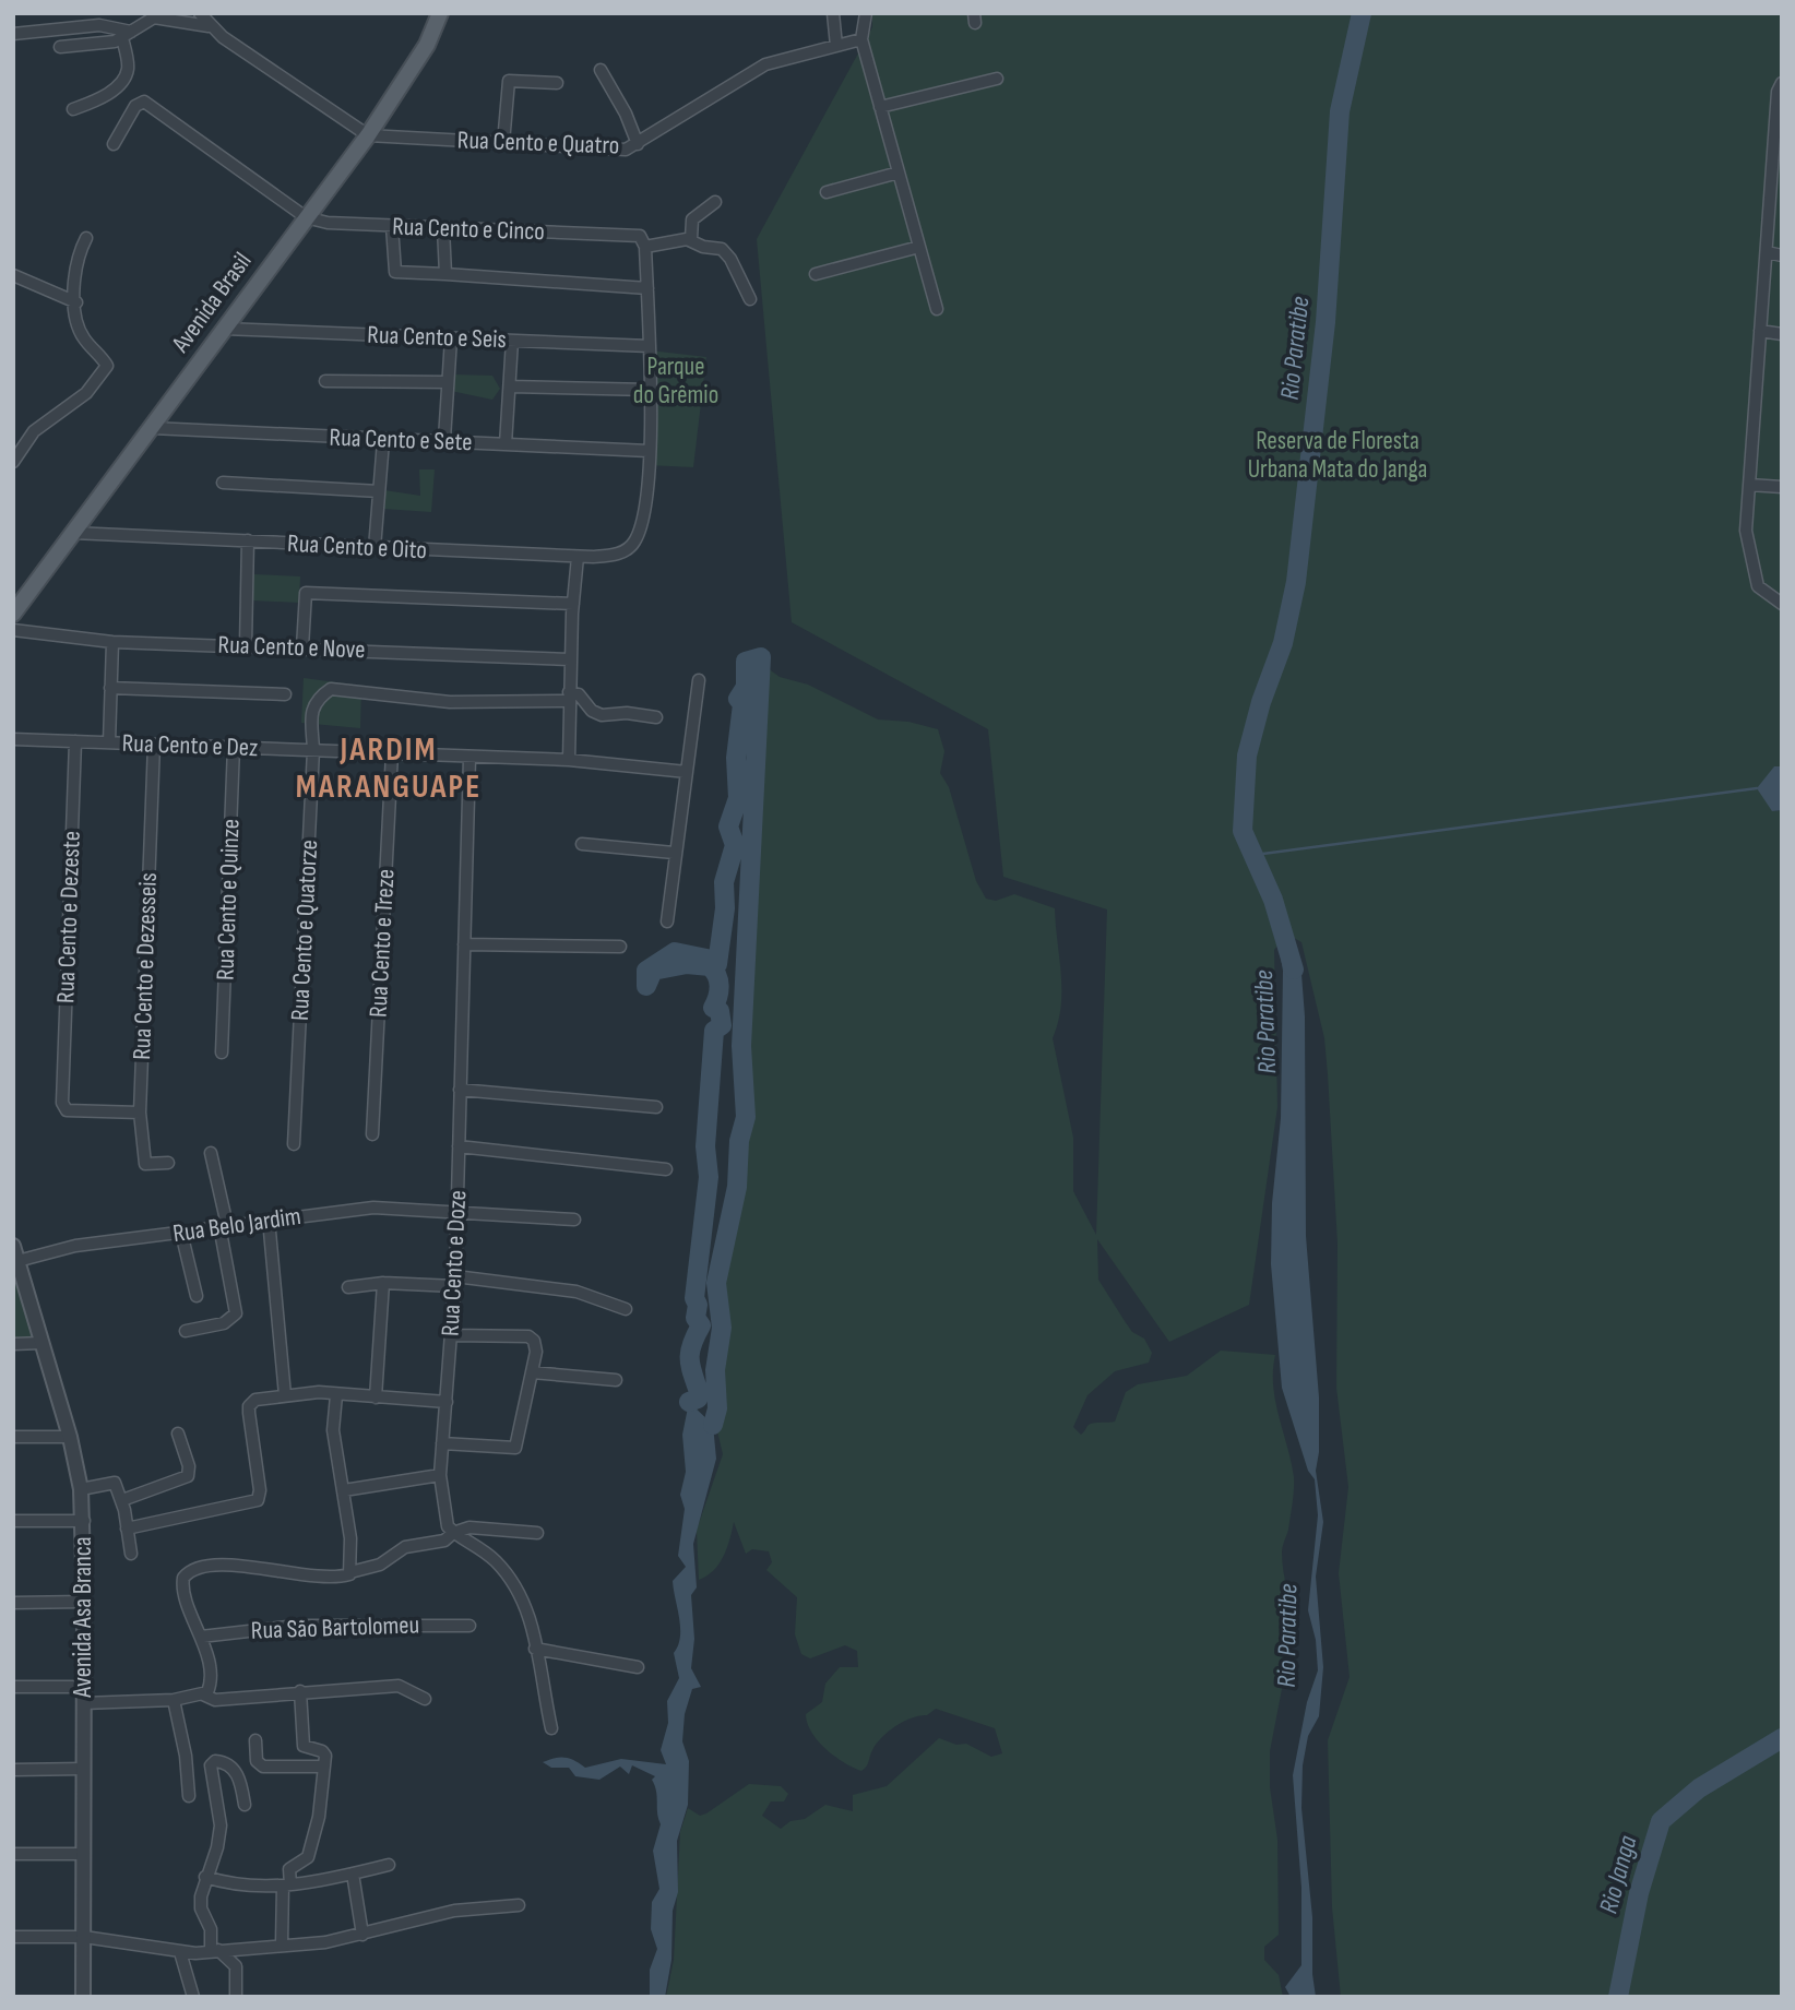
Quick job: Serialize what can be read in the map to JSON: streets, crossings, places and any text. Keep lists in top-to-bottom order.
{
  "streets": {
    "main road": ["Avenida Brasil"],
    "street": [
      "Rua Cento e Quatro",
      "Rua Cento e Cinco",
      "Rua Cento e Seis",
      "Rua Cento e Sete",
      "Rua Cento e Oito",
      "Rua Cento e Nove",
      "Rua Cento e Dez",
      "Rua Cento e Quinze",
      "Rua Cento e Dezeste",
      "Rua Cento e Quatorze",
      "Rua Cento e Treze",
      "Rua Cento e Dezesseis",
      "Rua Belo Jardim",
      "Rua Cento e Doze",
      "Avenida Asa Branca",
      "Rua São Bartolomeu"
    ]
  },
  "crossings": [
    ["Rua Cento e Quatro", "Avenida Brasil"],
    ["Rua Cento e Cinco", "Avenida Brasil"],
    ["Avenida Brasil", "Rua Cento e Seis"],
    ["Avenida Brasil", "Rua Cento e Sete"],
    ["Avenida Brasil", "Rua Cento e Oito"],
    ["Rua Cento e Sete", "Rua Cento e Oito"],
    ["Rua Cento e Dez", "Rua Cento e Quinze"],
    ["Rua Cento e Dez", "Rua Cento e Dezeste"],
    ["Rua Cento e Dez", "Rua Cento e Quatorze"],
    ["Rua Cento e Dez", "Rua Cento e Treze"],
    ["Rua Cento e Dez", "Rua Cento e Dezesseis"],
    ["Rua Cento e Dez", "Rua Cento e Doze"],
    ["Rua Cento e Dezeste", "Rua Cento e Dezesseis"],
    ["Rua Belo Jardim", "Rua Cento e Doze"],
    ["Rua Belo Jardim", "Avenida Asa Branca"]
  ],
  "districts": ["JARDIM MARANGUAPE"],
  "water": ["Rio Paratibe", "Rio Janga"],
  "parks": ["Parque do Grêmio", "Reserva de Floresta Urbana Mata do Janga"]
}
